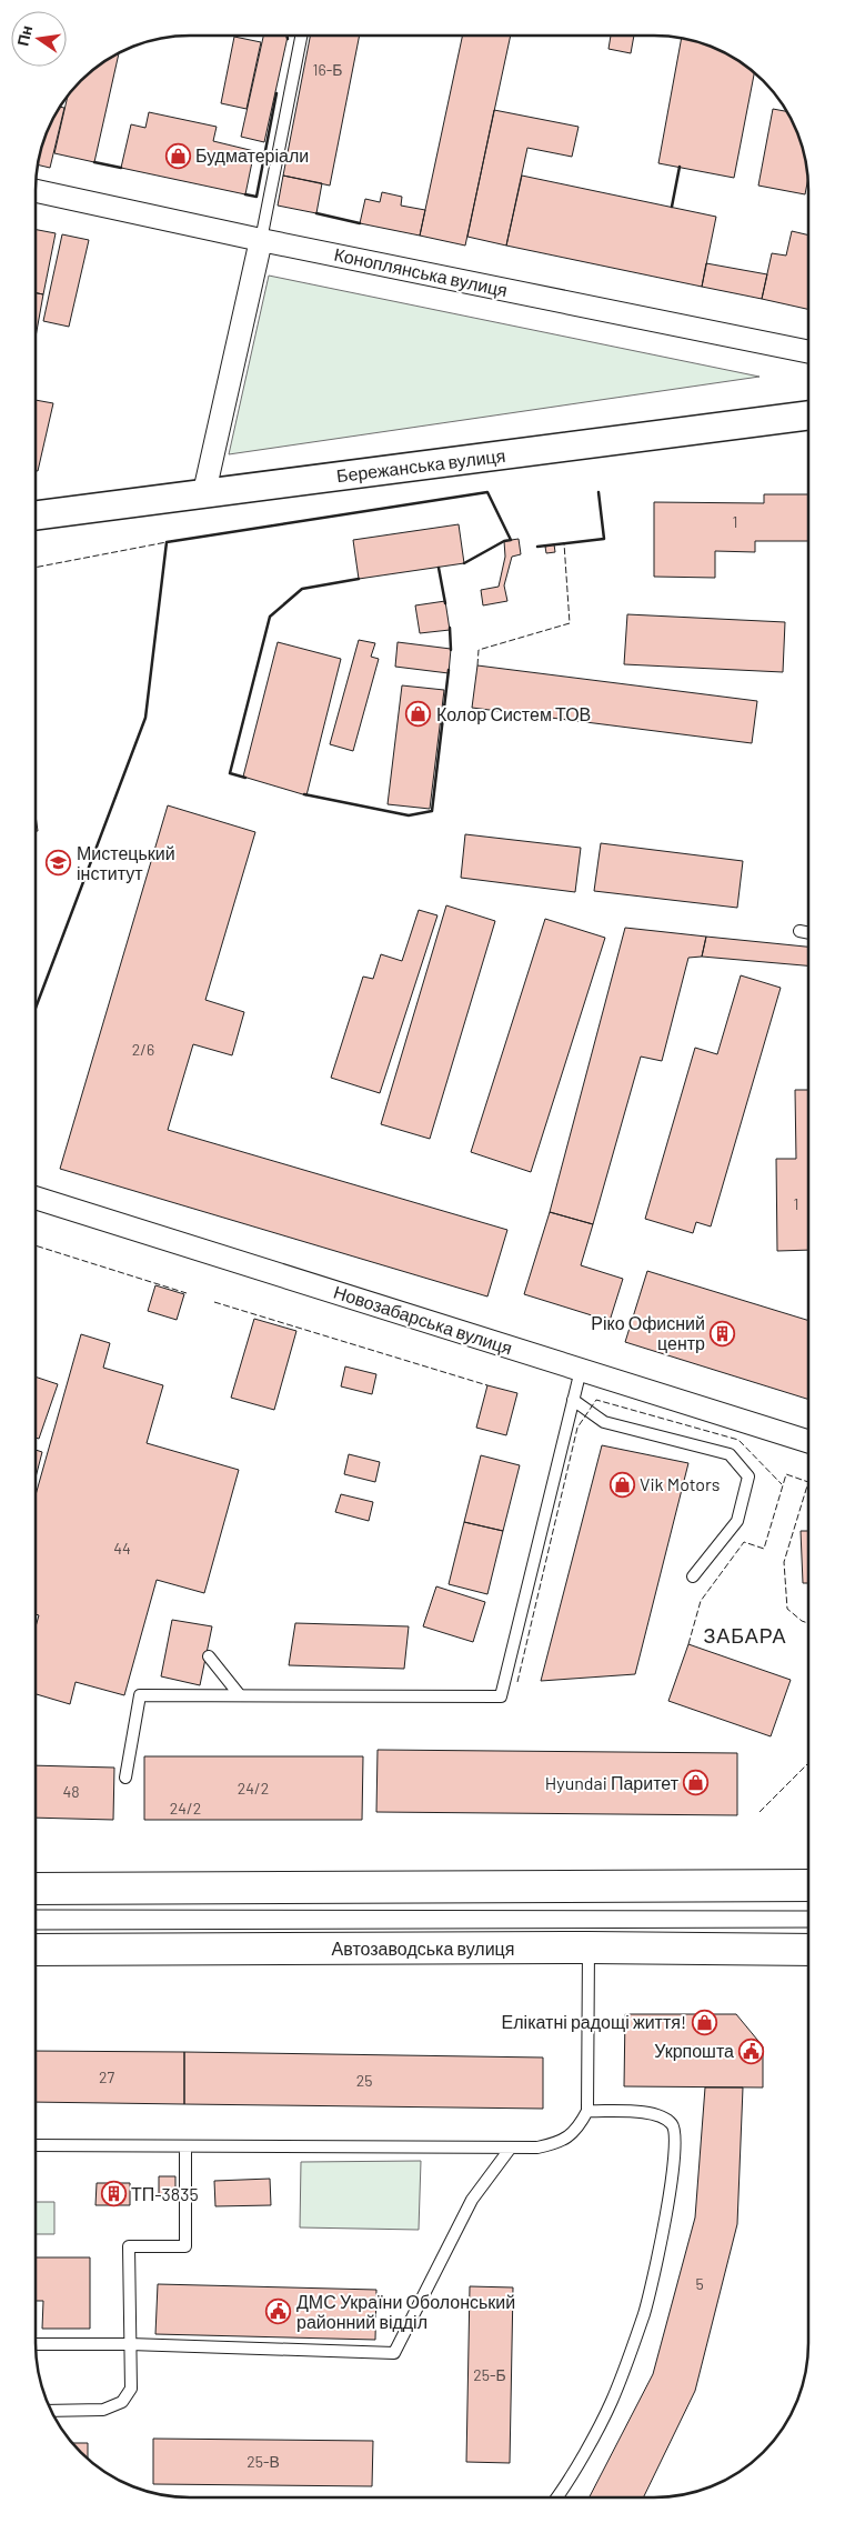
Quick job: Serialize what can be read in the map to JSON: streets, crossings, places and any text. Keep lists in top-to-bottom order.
{
  "streets": {
    "main road": ["Автозаводська вулиця"],
    "street": ["Коноплянська вулиця", "Бережанська вулиця", "Новозабарська вулиця"]
  },
  "districts": ["ЗАБАРА"],
  "places": {
    "shop": [
      "Будматеріали",
      "Колор Систем ТОВ",
      "Vik Motors",
      "Hyundai Паритет",
      "Елікатні радощі життя!"
    ],
    "school or university": ["Мистецький інститут"],
    "building": ["Ріко Офисний центр", "ТП-3835"],
    "public building": ["Укрпошта", "ДМС України Оболонський районний відділ"]
  },
  "house_numbers": [
    "16-Б",
    "1",
    "2/6",
    "1",
    "44",
    "24/2",
    "48",
    "24/2",
    "27",
    "25",
    "5",
    "25-Б",
    "25-В"
  ],
  "north": "left"
}
